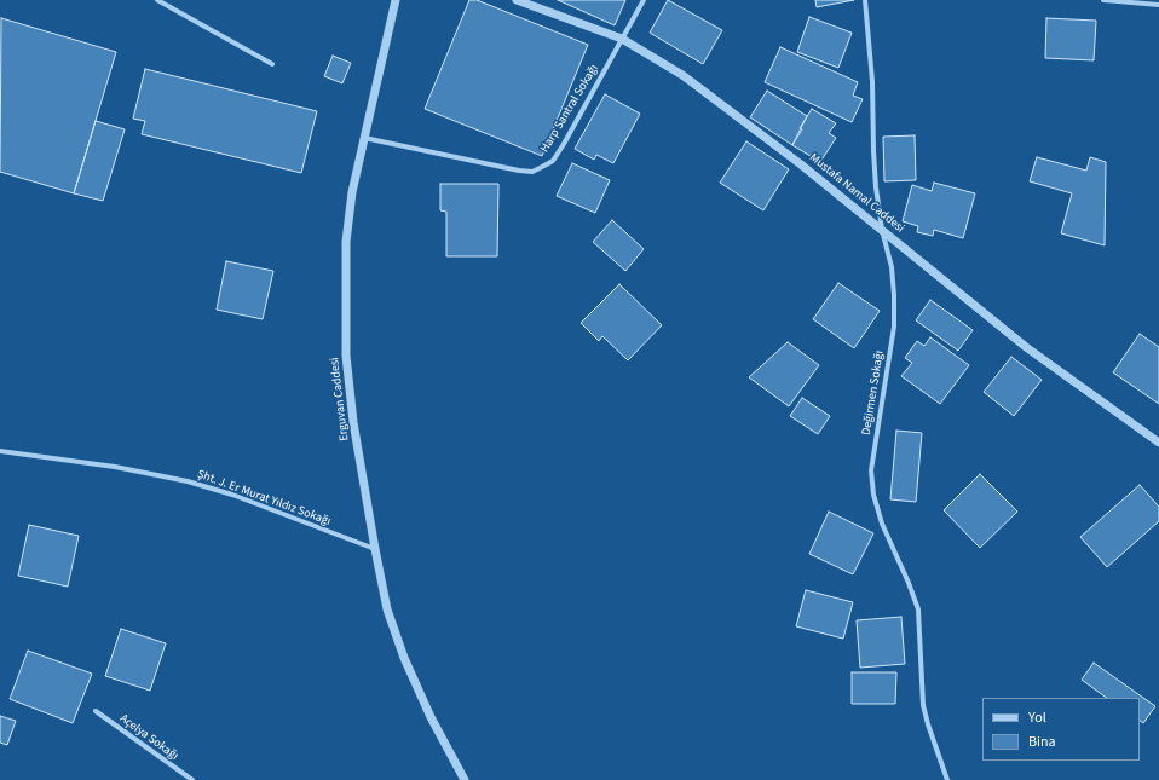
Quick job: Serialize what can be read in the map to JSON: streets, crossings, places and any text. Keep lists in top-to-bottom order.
{
  "streets": {
    "street": [
      "Harp Santral Sokağı",
      "Mustafa Namal Caddesi",
      "Değirmen Sokağı",
      "Erguvan Caddesi",
      "Şht. J. Er Murat Yıldız Sokağı",
      "Açelya Sokağı"
    ]
  },
  "crossings": [
    ["Harp Santral Sokağı", "Mustafa Namal Caddesi"],
    ["Harp Santral Sokağı", "Erguvan Caddesi"],
    ["Mustafa Namal Caddesi", "Değirmen Sokağı"],
    ["Erguvan Caddesi", "Şht. J. Er Murat Yıldız Sokağı"]
  ],
  "legend": ["Yol", "Bina"]
}
